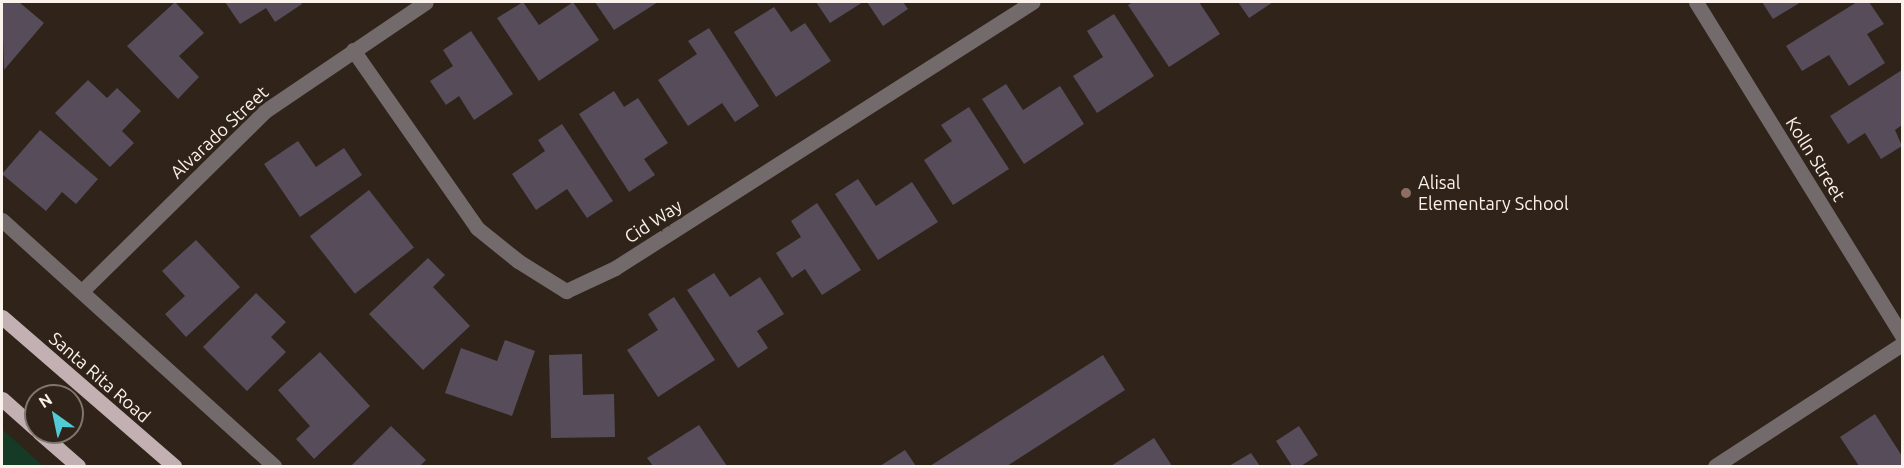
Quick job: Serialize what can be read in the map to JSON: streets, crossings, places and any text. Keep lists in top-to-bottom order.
{
  "streets": {
    "main road": ["Santa Rita Road"],
    "street": ["Alvarado Street", "Kolln Street", "Cid Way"]
  },
  "crossings": [
    ["Alvarado Street", "Cid Way"]
  ],
  "places": ["Alisal Elementary School"],
  "north": "top left"
}
